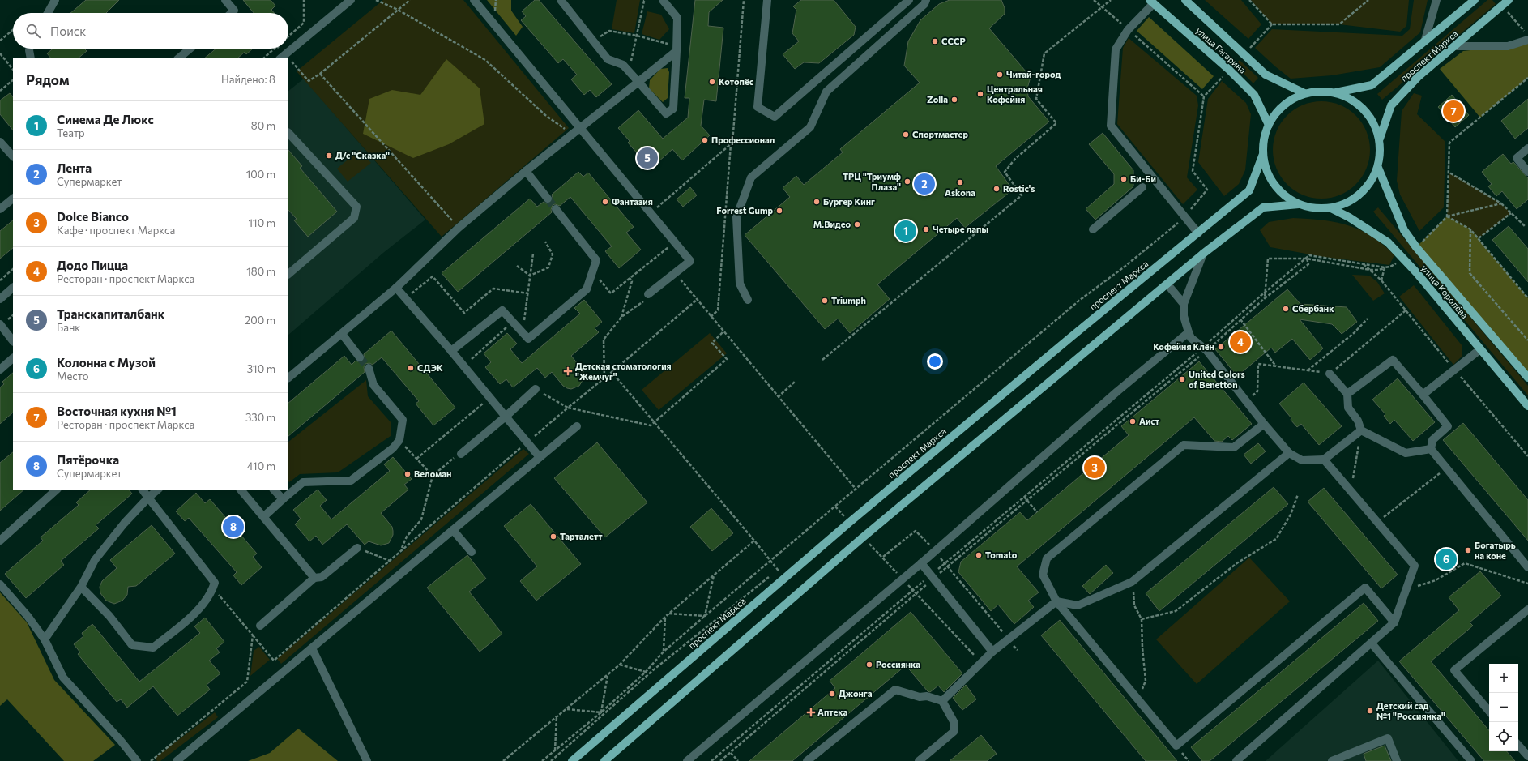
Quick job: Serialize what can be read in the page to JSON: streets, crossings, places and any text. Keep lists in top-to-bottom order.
{
  "streets": {
    "main road": ["улица Гагарина", "проспект Маркса", "улица Королёва"]
  },
  "places": {
    "other": [
      "СССР",
      "Читай-город",
      "Котопёс",
      "Центральная Кофейня",
      "Zolla",
      "Спортмастер",
      "Профессионал",
      "Д/с \"Сказка\"",
      "Би-Би",
      "ТРЦ \"Триумф Плаза\"",
      "Askona",
      "Rostic's",
      "Фантазия",
      "Бургер Кинг",
      "Forrest Gump",
      "М.Видео",
      "Четыре лапы",
      "Triumph",
      "Сбербанк",
      "Кофейня Клён",
      "СДЭК",
      "United Colors of Benetton",
      "Аист",
      "Веломан",
      "Тарталетт",
      "Богатырь на коне",
      "Tomato",
      "Россиянка",
      "Джонга",
      "Детский сад №1 \"Россиянка\""
    ],
    "health": ["Детская стоматология \"Жемчуг\"", "Аптека"]
  },
  "page": {
    "search": "Поиск",
    "heading": ["Рядом", "Найдено: 8"],
    "pins": [
      "7",
      "5",
      "2",
      "1",
      "4",
      "3",
      "8",
      "6"
    ],
    "list": [
      {
        "mark": "1",
        "name": "Синема Де Люкс",
        "note": "Театр",
        "value": "80 m"
      },
      {
        "mark": "2",
        "name": "Лента",
        "note": "Супермаркет",
        "value": "100 m"
      },
      {
        "mark": "3",
        "name": "Dolce Bianco",
        "note": "Кафе · проспект Маркса",
        "value": "110 m"
      },
      {
        "mark": "4",
        "name": "Додо Пицца",
        "note": "Ресторан · проспект Маркса",
        "value": "180 m"
      },
      {
        "mark": "5",
        "name": "Транскапиталбанк",
        "note": "Банк",
        "value": "200 m"
      },
      {
        "mark": "6",
        "name": "Колонна с Музой",
        "note": "Место",
        "value": "310 m"
      },
      {
        "mark": "7",
        "name": "Восточная кухня №1",
        "note": "Ресторан · проспект Маркса",
        "value": "330 m"
      },
      {
        "mark": "8",
        "name": "Пятёрочка",
        "note": "Супермаркет",
        "value": "410 m"
      }
    ],
    "map_buttons": ["+", "−"]
  }
}
